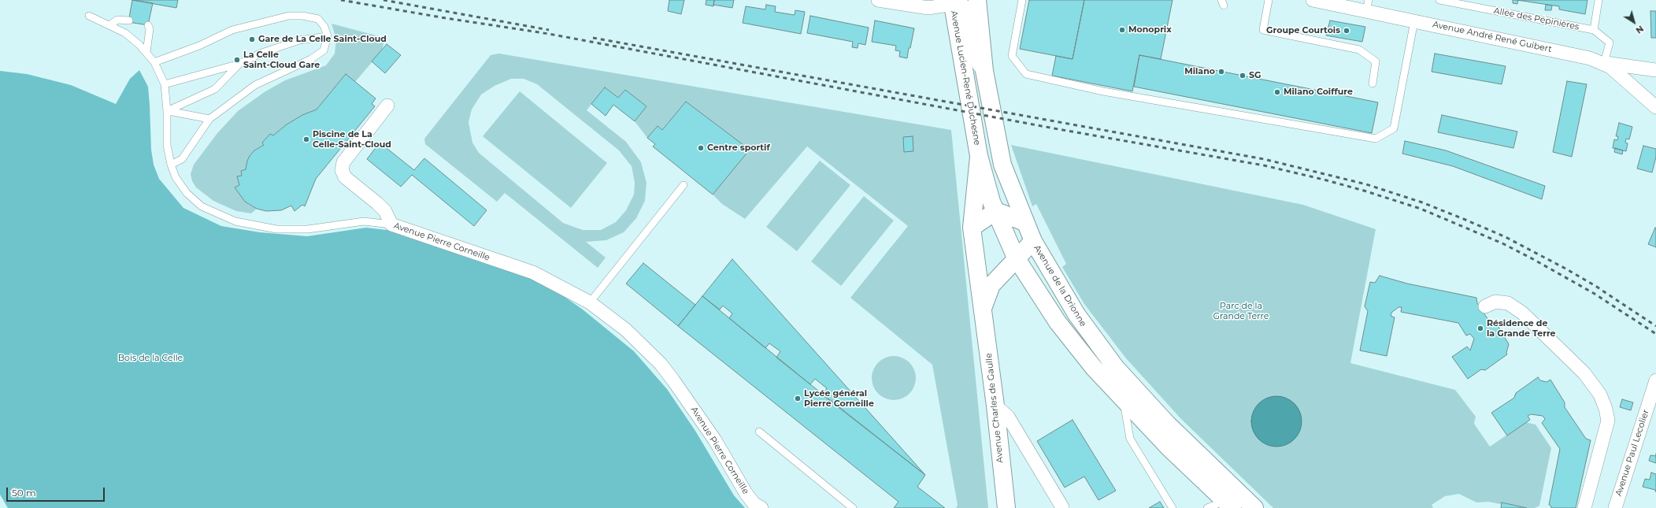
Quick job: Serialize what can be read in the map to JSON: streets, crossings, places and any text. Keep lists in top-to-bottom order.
{
  "streets": {
    "main road": ["Avenue Lucien-René Duchesne", "Avenue de la Drionne", "Avenue Charles de Gaulle"],
    "street": ["Avenue André René Guibert", "Avenue Pierre Corneille", "Avenue Paul Lecolier"],
    "lane": ["Allée des Pépinières"]
  },
  "crossings": [
    ["Allée des Pépinières", "Avenue André René Guibert"],
    ["Avenue Lucien-René Duchesne", "Avenue Charles de Gaulle"],
    ["Avenue de la Drionne", "Avenue Charles de Gaulle"]
  ],
  "parks": ["Parc de la Grande Terre", "Bois de la Celle"],
  "places": [
    "Monoprix",
    "Groupe Courtois",
    "Gare de La Celle Saint-Cloud",
    "La Celle Saint-Cloud Gare",
    "Milano",
    "SG",
    "Milano Coiffure",
    "Piscine de La Celle-Saint-Cloud",
    "Centre sportif",
    "Résidence de la Grande Terre",
    "Lycée général Pierre Corneille"
  ],
  "scale_bar": "50 m",
  "north": "bottom right"
}
